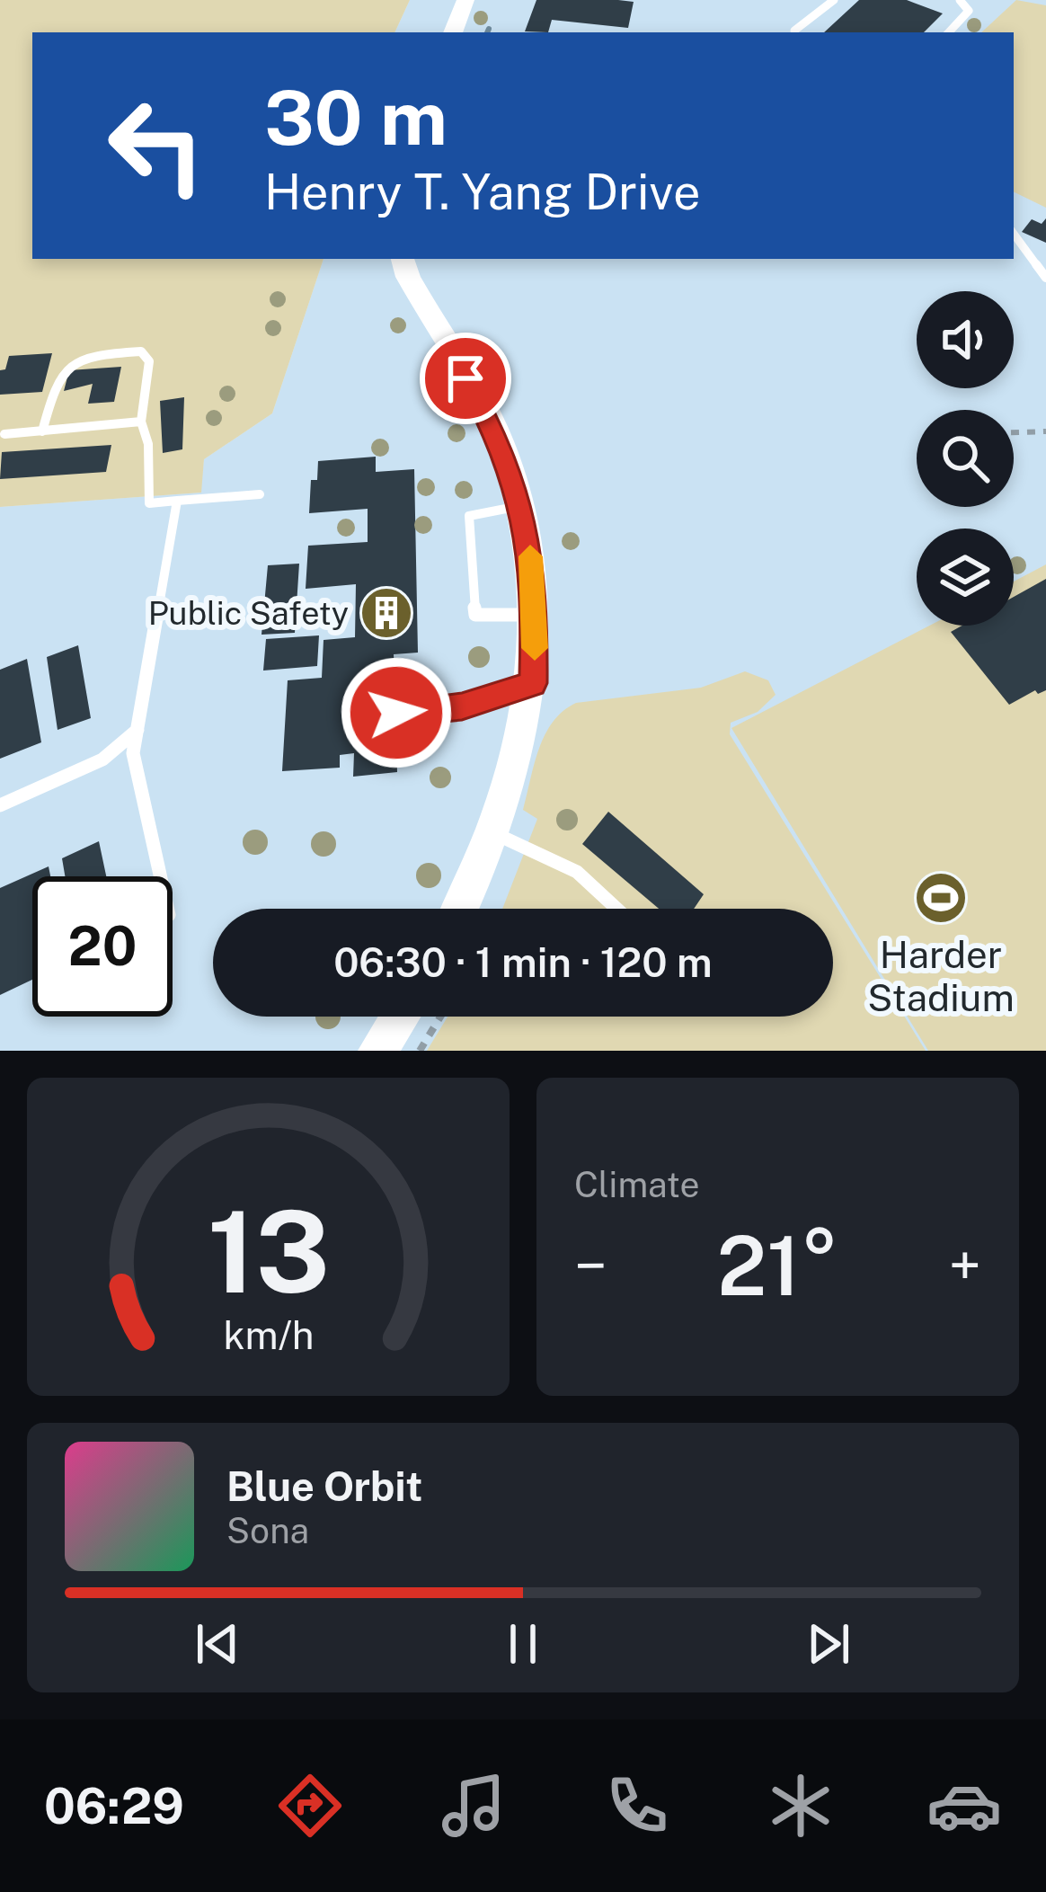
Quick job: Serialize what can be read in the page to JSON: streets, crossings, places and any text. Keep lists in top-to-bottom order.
{
  "places": {
    "building": ["Public Safety"],
    "sports": ["Harder Stadium"]
  },
  "page": {
    "turn": ["30 m", "Henry T. Yang Drive"],
    "limit": "20",
    "trip": "06:30 · 1 min · 120 m",
    "tile": "Climate",
    "heat": ["−", "21°", "+"],
    "song": ["Blue Orbit", "Sona"],
    "tabs": "06:29",
    "gauge": ["13", "km/h"]
  }
}
